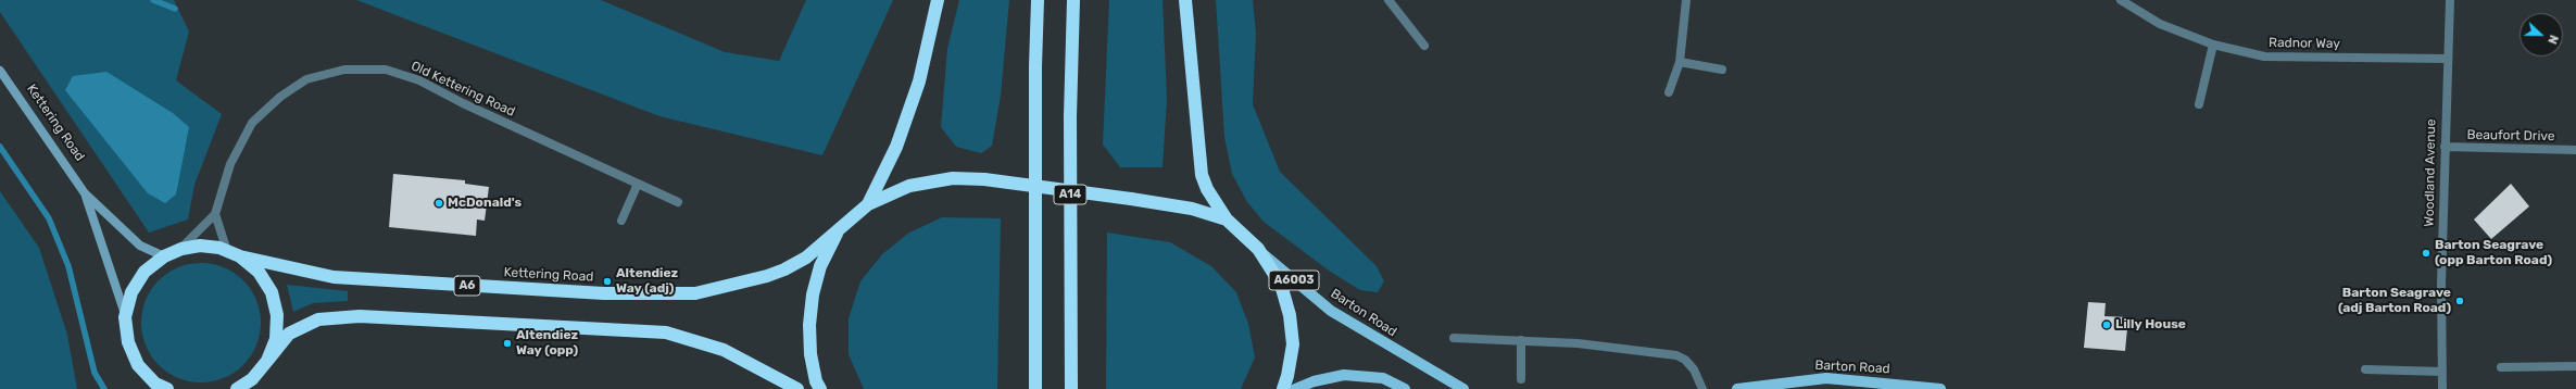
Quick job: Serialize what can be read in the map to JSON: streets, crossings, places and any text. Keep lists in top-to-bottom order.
{
  "streets": {
    "highway": ["Kettering Road", "A14", "A6"],
    "main road": ["A6003", "Barton Road"],
    "street": [
      "Radnor Way",
      "Old Kettering Road",
      "Beaufort Drive",
      "Woodland Avenue"
    ]
  },
  "crossings": [
    ["Radnor Way", "Woodland Avenue"],
    ["Beaufort Drive", "Woodland Avenue"]
  ],
  "places": [
    "McDonald's",
    "Barton Seagrave (opp Barton Road)",
    "Altendiez Way (adj)",
    "Barton Seagrave (adj Barton Road)",
    "Lilly House",
    "Altendiez Way (opp)"
  ],
  "north": "right"
}
